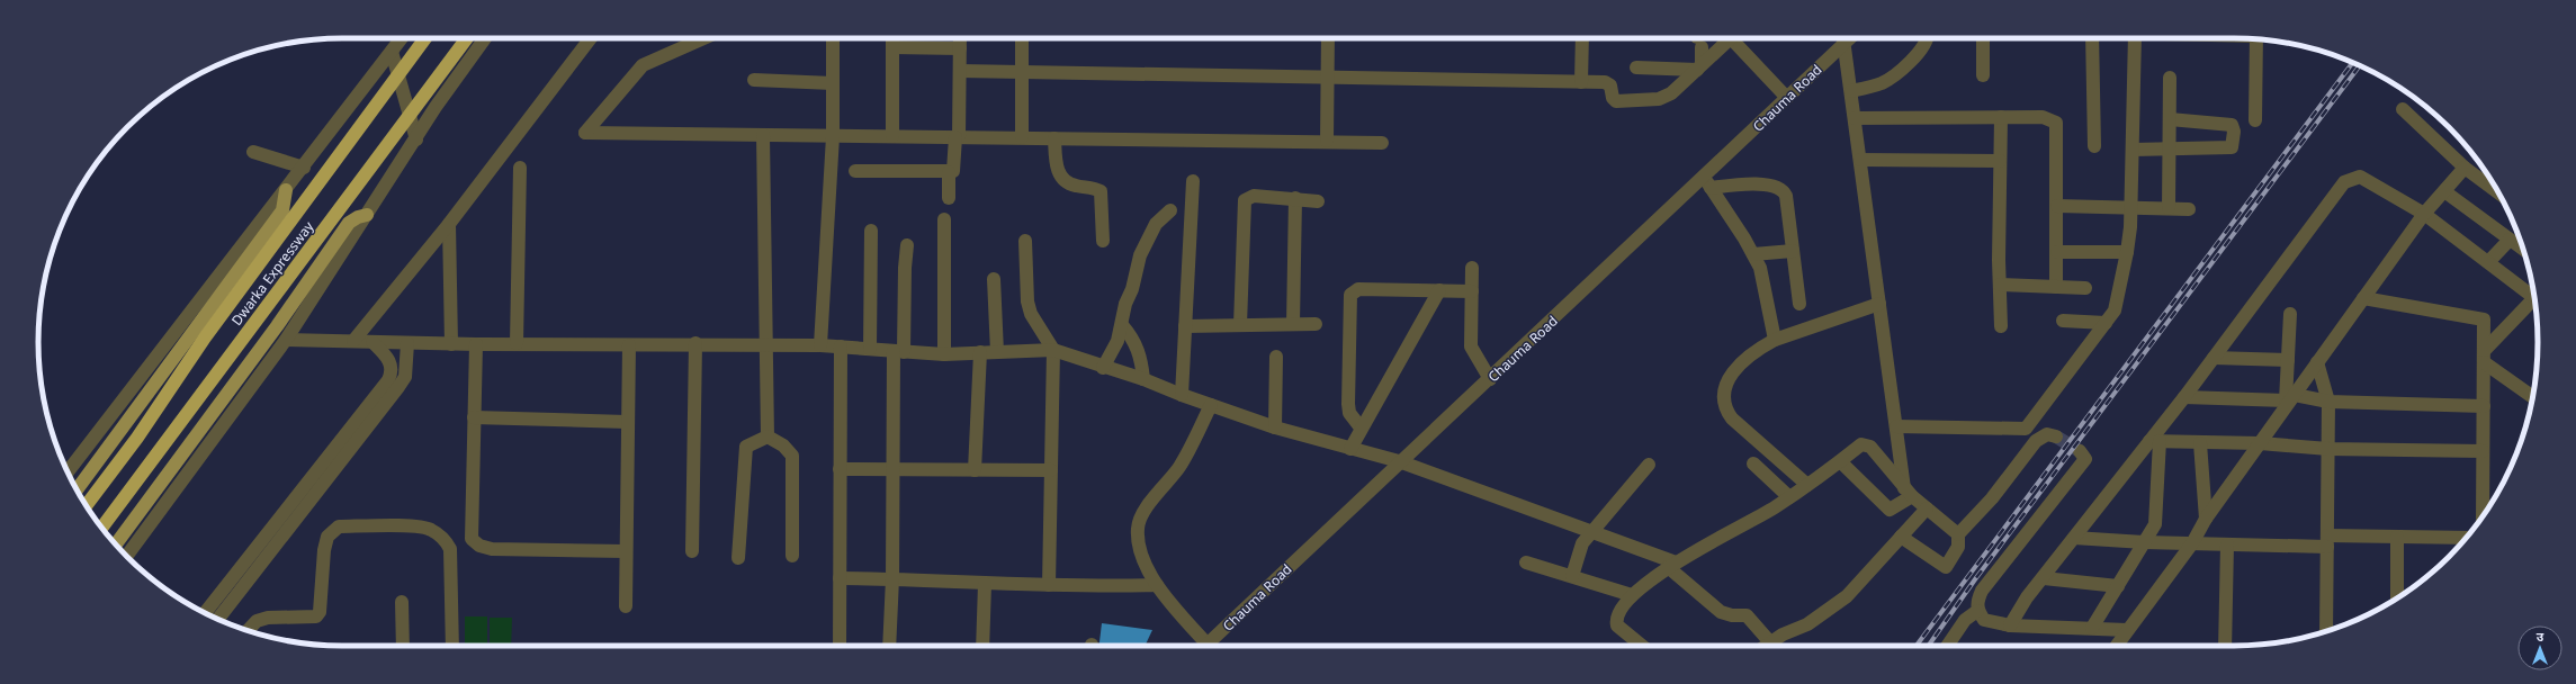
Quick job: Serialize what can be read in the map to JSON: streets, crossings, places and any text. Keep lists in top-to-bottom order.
{
  "streets": {
    "highway": ["Dwarka Expressway"],
    "street": ["Chauma Road"]
  },
  "north": "top"
}
